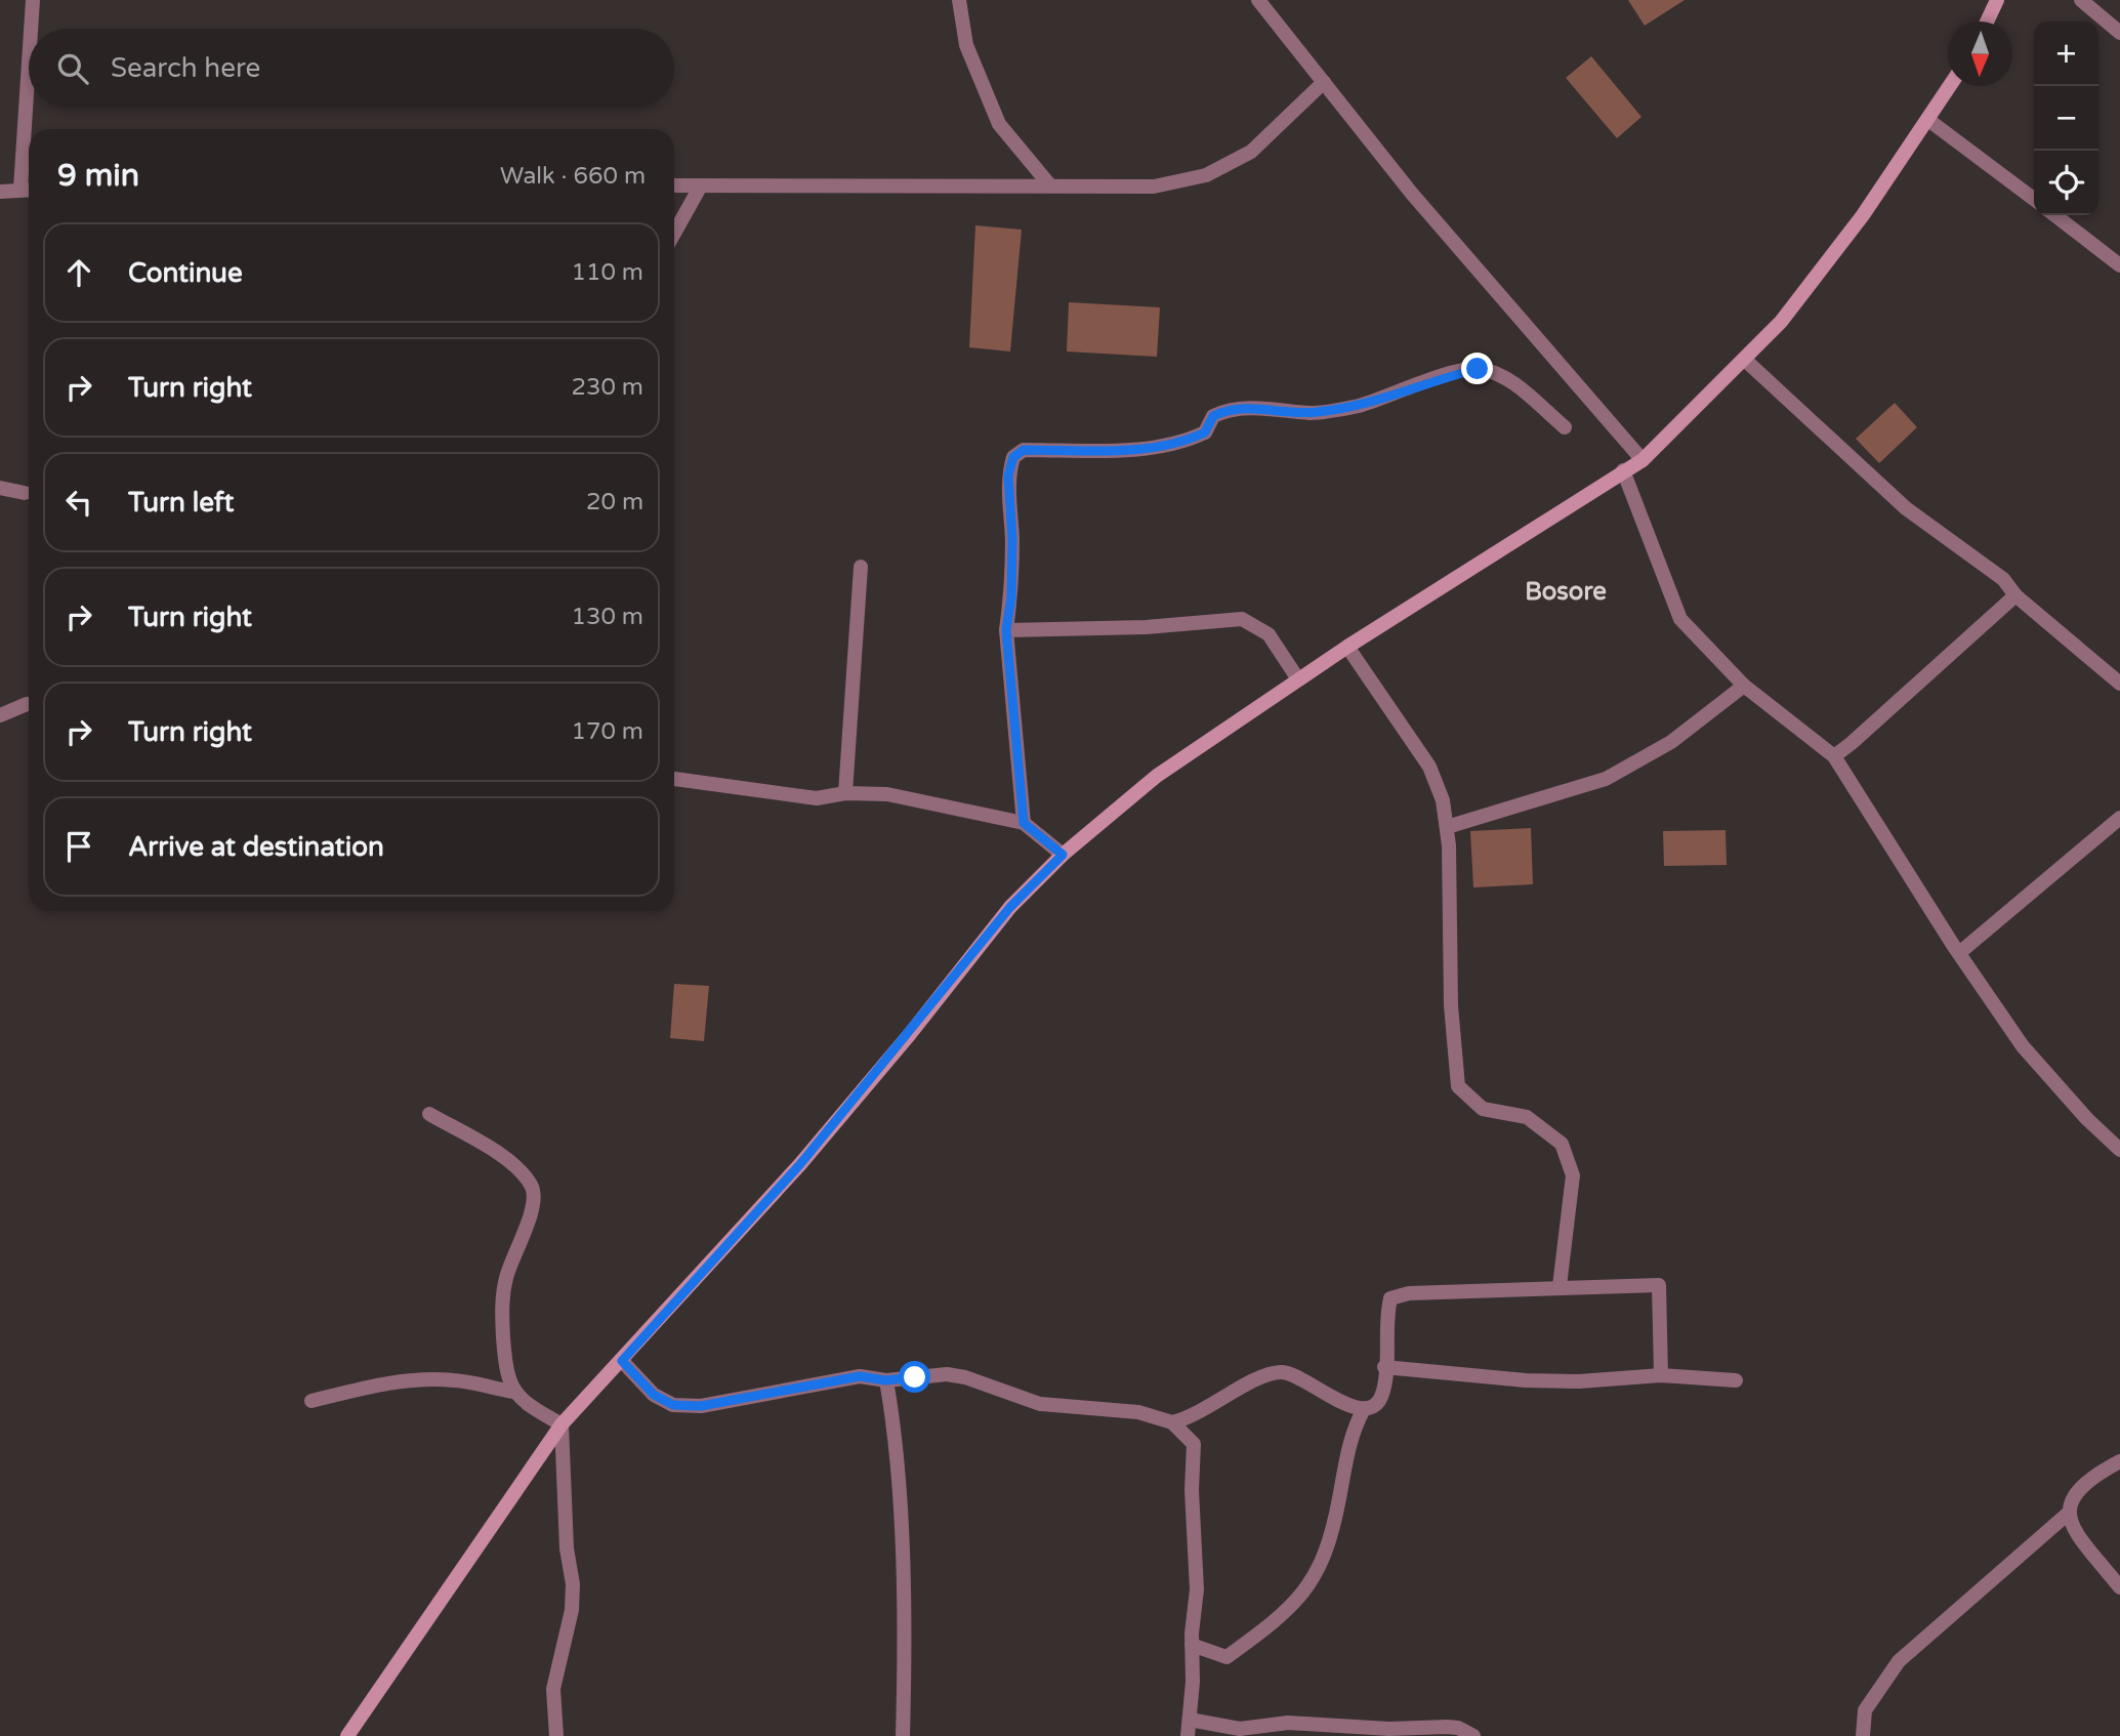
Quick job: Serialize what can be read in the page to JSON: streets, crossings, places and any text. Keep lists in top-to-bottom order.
{
  "districts": ["Bosore"],
  "north": "bottom",
  "page": {
    "map_buttons": ["+", "−"],
    "search": "Search here",
    "heading": ["9 min", "Walk · 660 m"],
    "list": [
      ["Continue", "110 m"],
      ["Turn right", "230 m"],
      ["Turn left", "20 m"],
      ["Turn right", "130 m"],
      ["Turn right", "170 m"],
      "Arrive at destination"
    ]
  }
}
